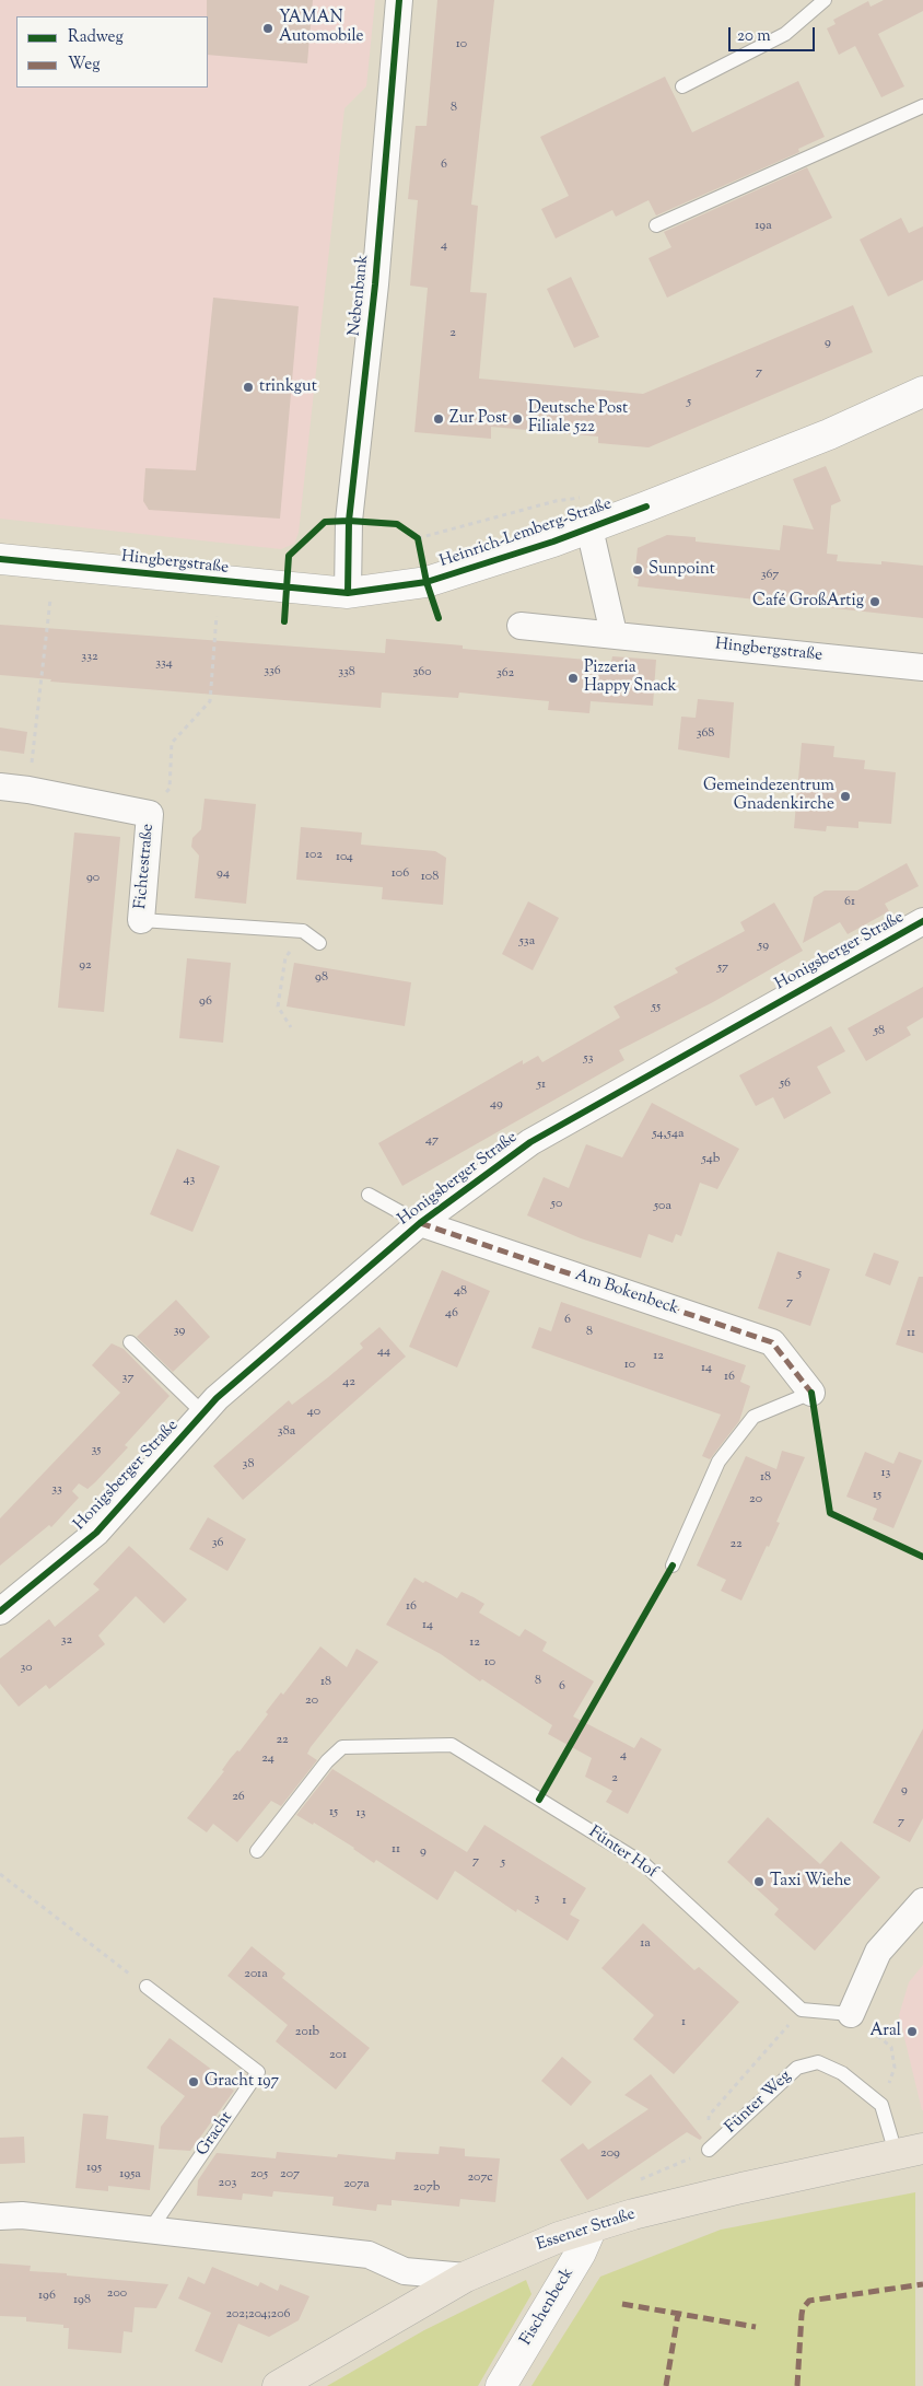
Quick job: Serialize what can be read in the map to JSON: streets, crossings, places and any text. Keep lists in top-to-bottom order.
{
  "streets": {
    "main road": ["Essener Straße"],
    "street": [
      "Nebenbank",
      "Heinrich-Lemberg-Straße",
      "Hingbergstraße",
      "Fichtestraße",
      "Honigsberger Straße",
      "Am Bokenbeck",
      "Fischenbeck"
    ],
    "lane": ["Fünter Hof", "Fünter Weg", "Gracht"]
  },
  "crossings": [
    ["Nebenbank", "Heinrich-Lemberg-Straße"],
    ["Nebenbank", "Hingbergstraße"],
    ["Heinrich-Lemberg-Straße", "Hingbergstraße"],
    ["Honigsberger Straße", "Am Bokenbeck"],
    ["Essener Straße", "Fischenbeck"]
  ],
  "places": [
    "YAMAN Automobile",
    "trinkgut",
    "Zur Post",
    "Deutsche Post Filiale 522",
    "Sunpoint",
    "Café GroßArtig",
    "Pizzeria Happy Snack",
    "Gemeindezentrum Gnadenkirche",
    "Taxi Wiehe",
    "Aral",
    "Gracht 197"
  ],
  "house_numbers": [
    "10",
    "8",
    "6",
    "19a",
    "4",
    "2",
    "9",
    "7",
    "5",
    "367",
    "332",
    "334",
    "336",
    "338",
    "360",
    "362",
    "368",
    "102",
    "104",
    "94",
    "106",
    "108",
    "90",
    "61",
    "53a",
    "59",
    "92",
    "57",
    "98",
    "96",
    "55",
    "58",
    "53",
    "56",
    "51",
    "49",
    "54,54a",
    "47",
    "54b",
    "43",
    "50",
    "50a",
    "5",
    "48",
    "7",
    "46",
    "6",
    "39",
    "8",
    "11",
    "44",
    "12",
    "10",
    "14",
    "16",
    "37",
    "42",
    "40",
    "38a",
    "35",
    "38",
    "13",
    "18",
    "33",
    "15",
    "20",
    "36",
    "22",
    "16",
    "14",
    "32",
    "12",
    "10",
    "30",
    "8",
    "18",
    "6",
    "20",
    "22",
    "4",
    "24",
    "2",
    "9",
    "26",
    "15",
    "13",
    "7",
    "11",
    "9",
    "7",
    "5",
    "3",
    "1",
    "1a",
    "201a",
    "1",
    "201b",
    "201",
    "209",
    "195",
    "195a",
    "205",
    "207",
    "207c",
    "203",
    "207a",
    "207b",
    "200",
    "196",
    "198",
    "202;204;206"
  ],
  "legend": ["Radweg", "Weg"],
  "scale_bar": "20 m"
}
